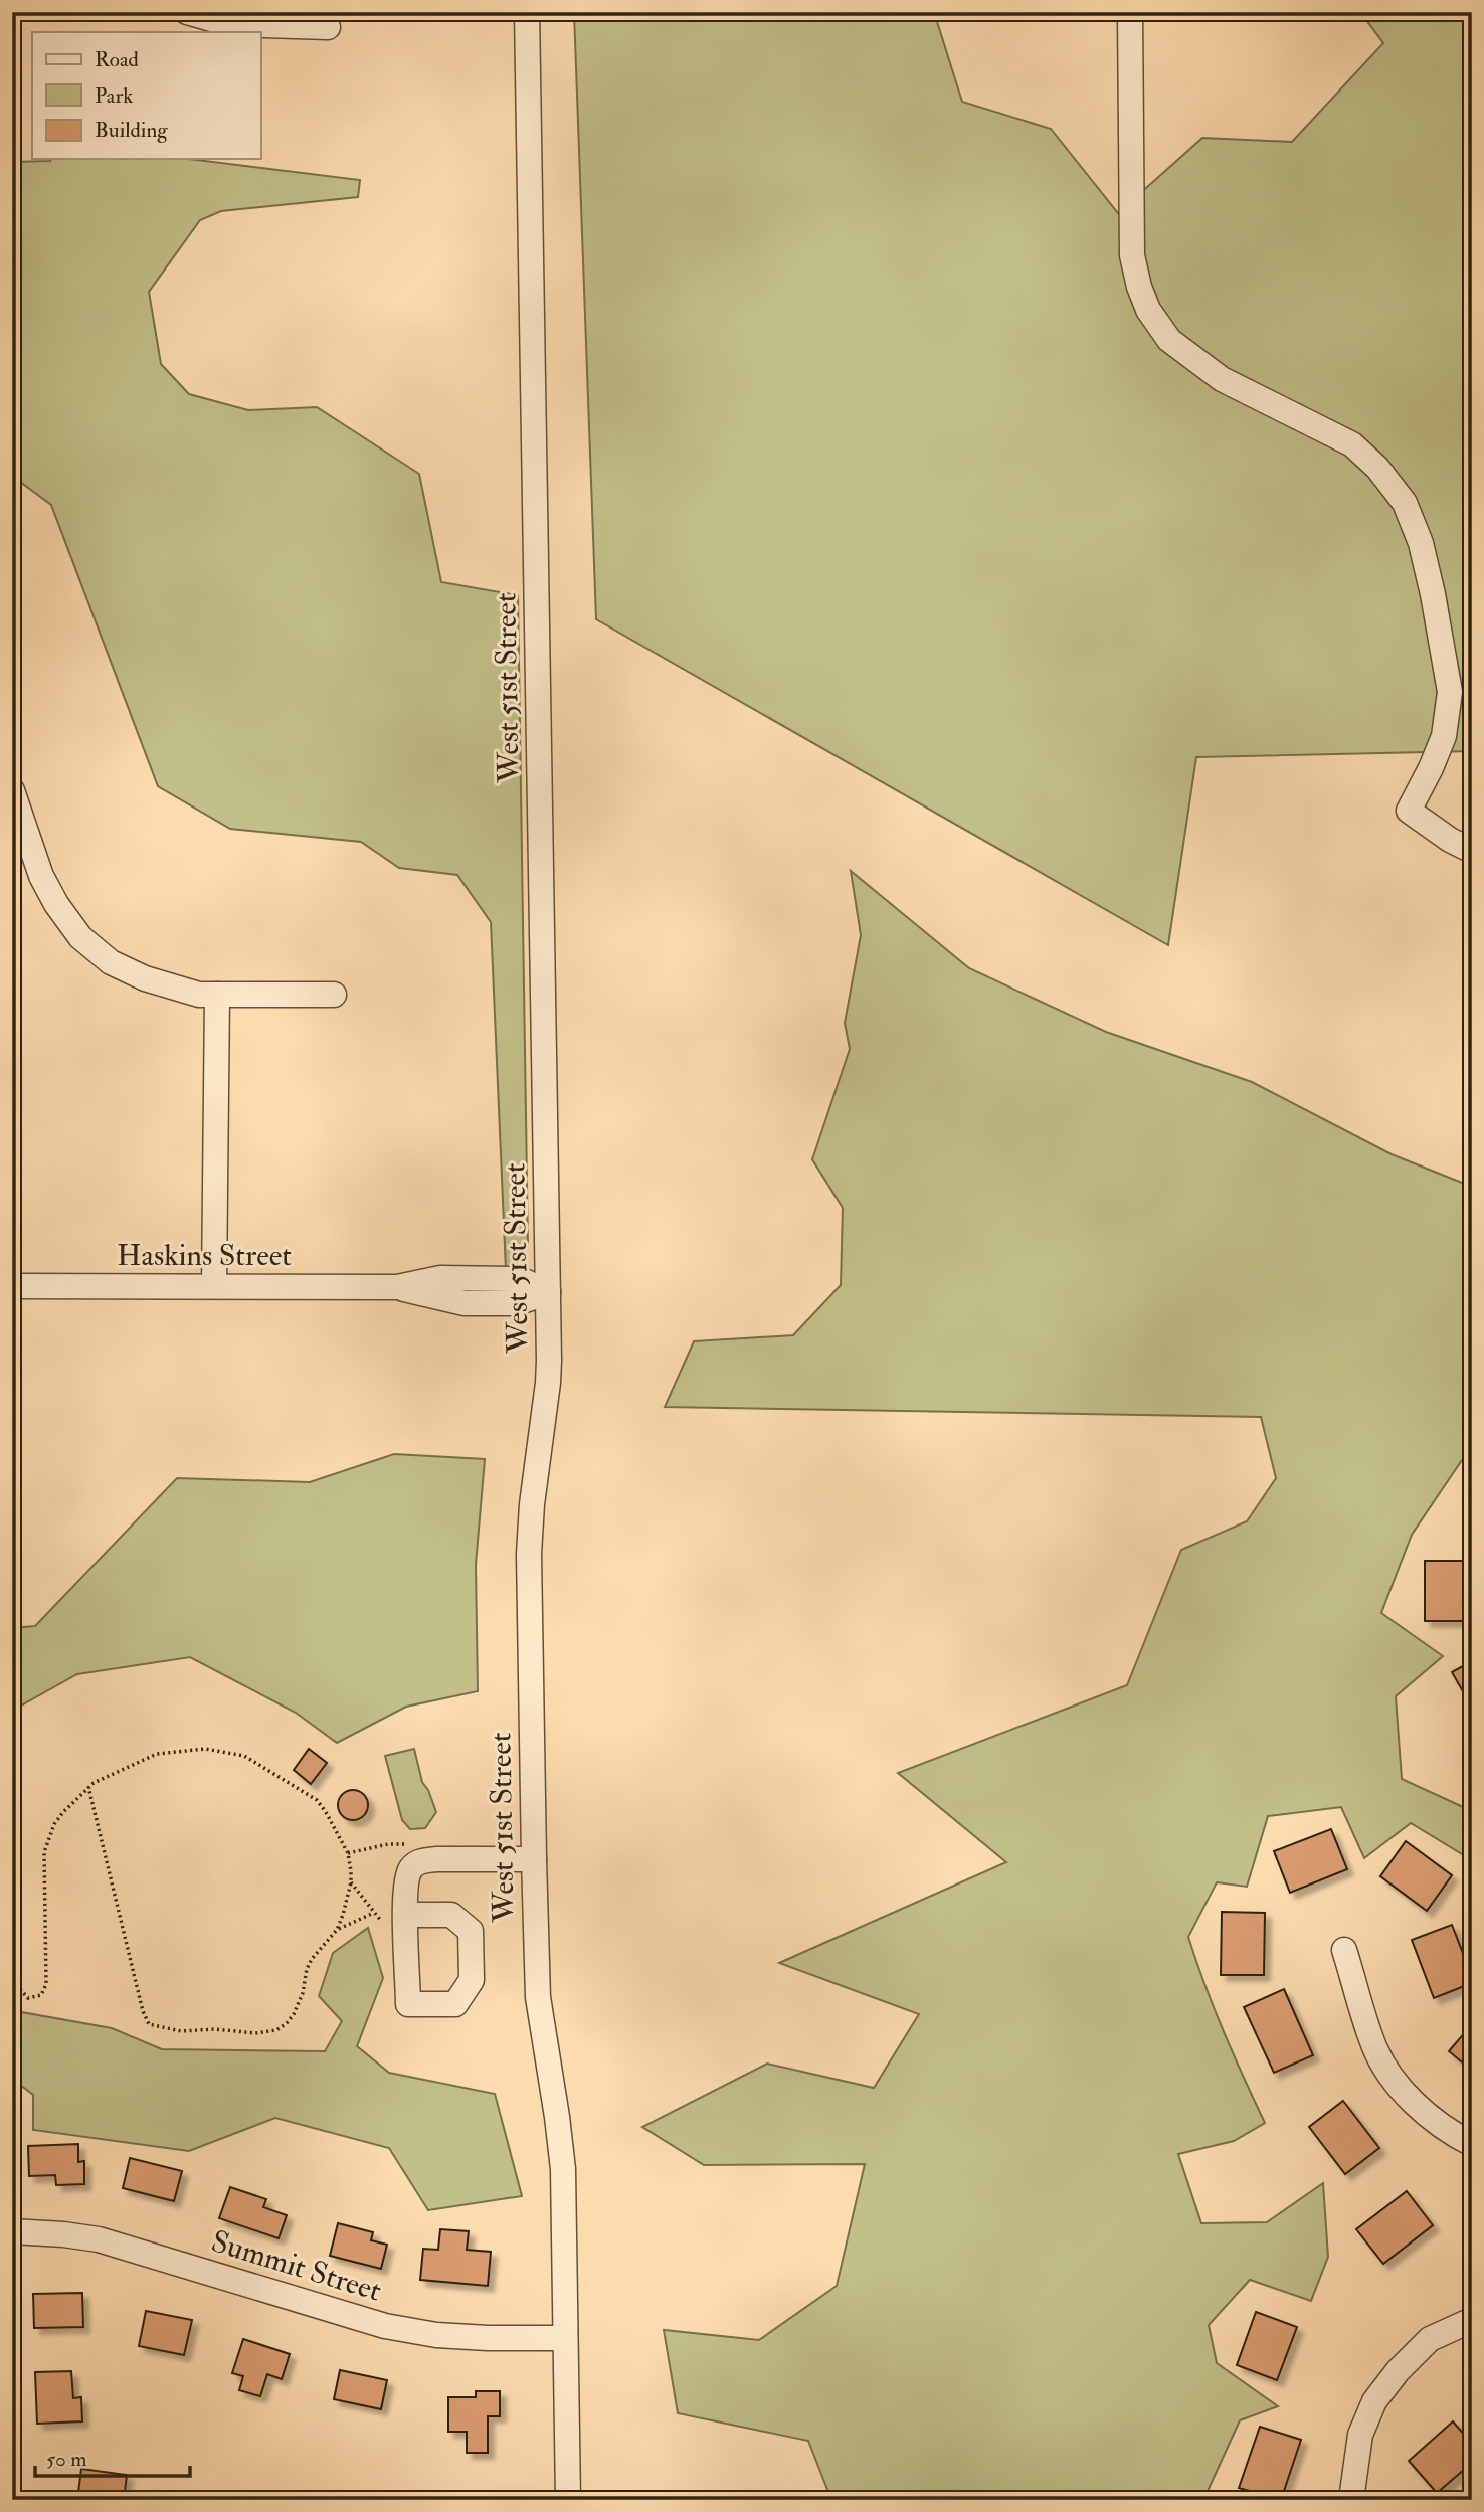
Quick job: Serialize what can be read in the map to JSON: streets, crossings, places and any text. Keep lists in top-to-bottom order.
{
  "streets": {
    "street": ["West 51st Street", "Haskins Street", "Summit Street"]
  },
  "crossings": [
    ["West 51st Street", "Haskins Street"],
    ["West 51st Street", "Summit Street"]
  ],
  "legend": ["Road", "Park", "Building"],
  "scale_bar": "50 m"
}
